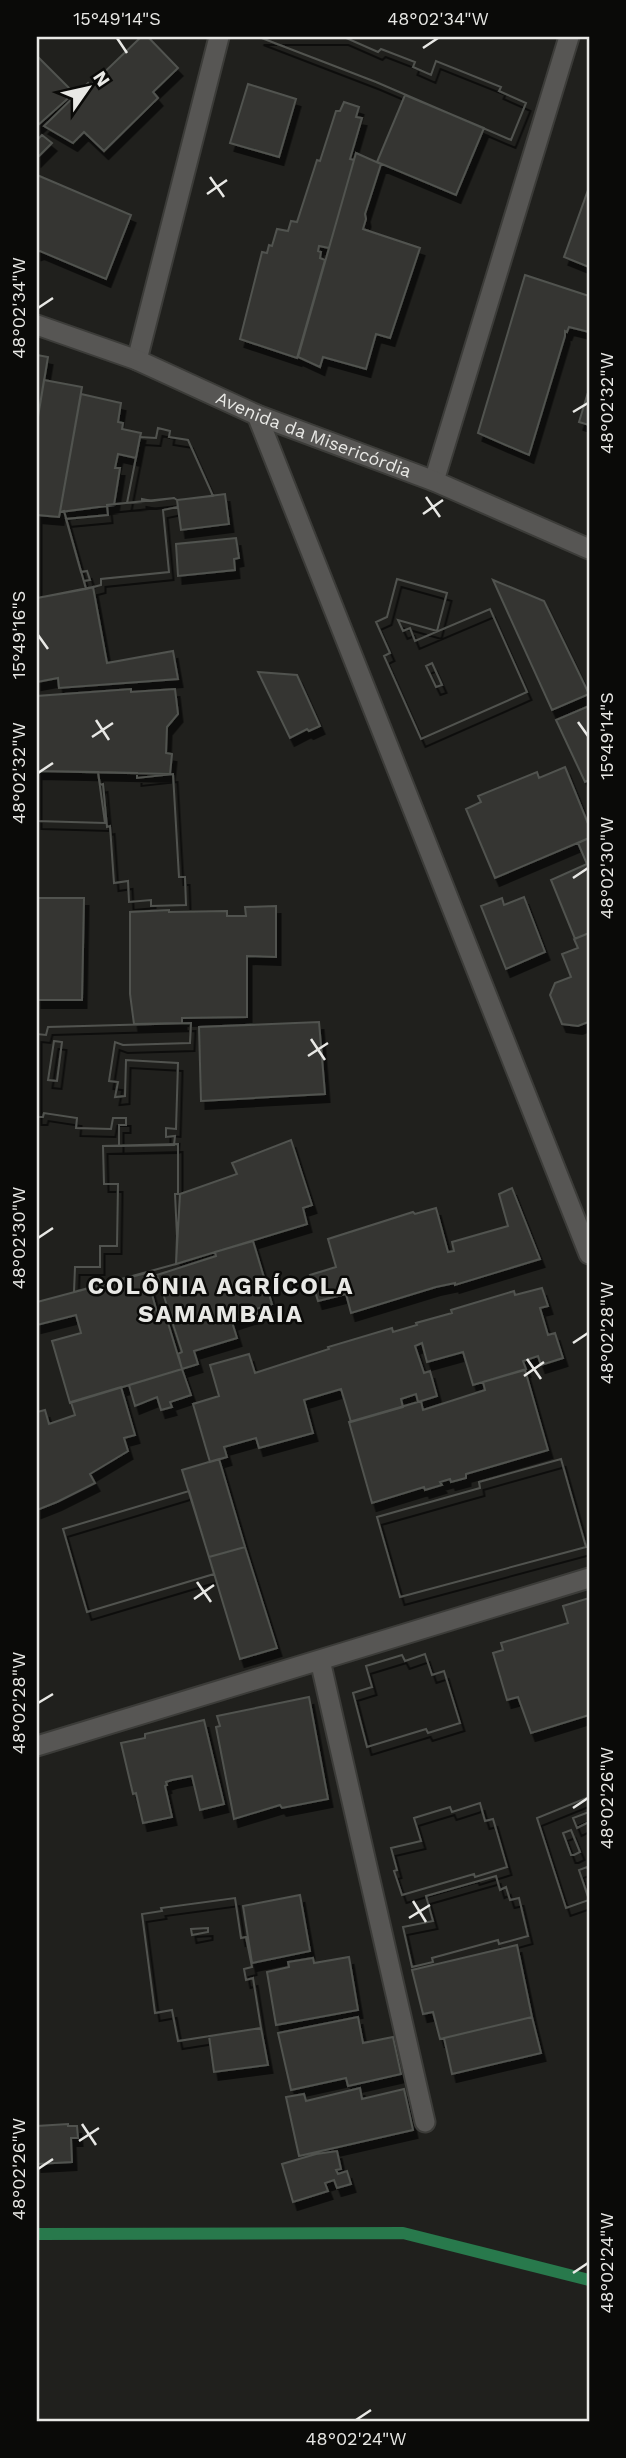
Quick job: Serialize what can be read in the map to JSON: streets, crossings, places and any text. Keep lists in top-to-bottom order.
{
  "streets": {
    "street": ["Avenida da Misericórdia"]
  },
  "districts": ["COLÔNIA AGRÍCOLA SAMAMBAIA"],
  "north": "top right",
  "coordinates": [
    "15°49'14\"S",
    "48°02'34\"W",
    "48°02'32\"W",
    "15°49'16\"S",
    "48°02'30\"W",
    "48°02'28\"W",
    "48°02'26\"W",
    "48°02'24\"W"
  ]
}
